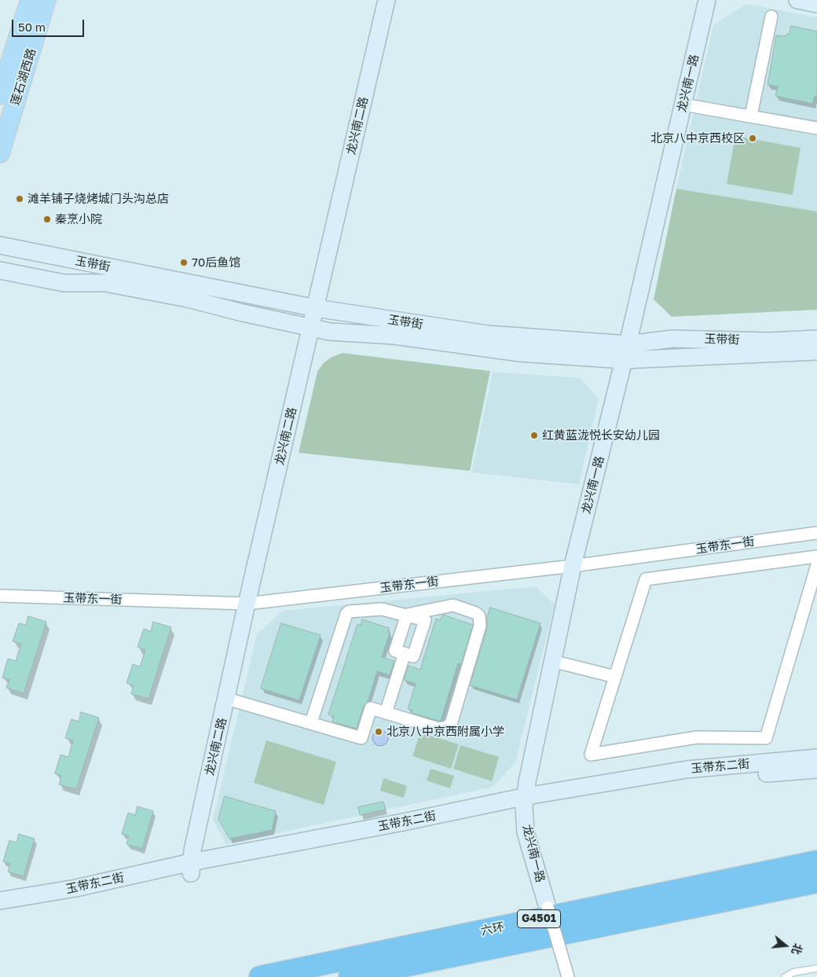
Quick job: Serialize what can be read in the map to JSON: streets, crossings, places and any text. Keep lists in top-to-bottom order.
{
  "streets": {
    "highway": ["G4501", "六环"],
    "main road": ["莲石湖西路"],
    "street": [
      "龙兴南一路",
      "龙兴南二路",
      "玉带街",
      "玉带东一街",
      "玉带东二街"
    ]
  },
  "crossings": [
    ["龙兴南一路", "玉带街"],
    ["龙兴南一路", "玉带东一街"],
    ["龙兴南一路", "玉带东二街"],
    ["龙兴南二路", "玉带街"],
    ["龙兴南二路", "玉带东一街"],
    ["龙兴南二路", "玉带东二街"]
  ],
  "places": [
    "北京八中京西校区",
    "滩羊铺子烧烤城门头沟总店",
    "秦烹小院",
    "70后鱼馆",
    "红黄蓝泷悦长安幼儿园",
    "北京八中京西附属小学"
  ],
  "scale_bar": "50 m",
  "north": "right"
}
